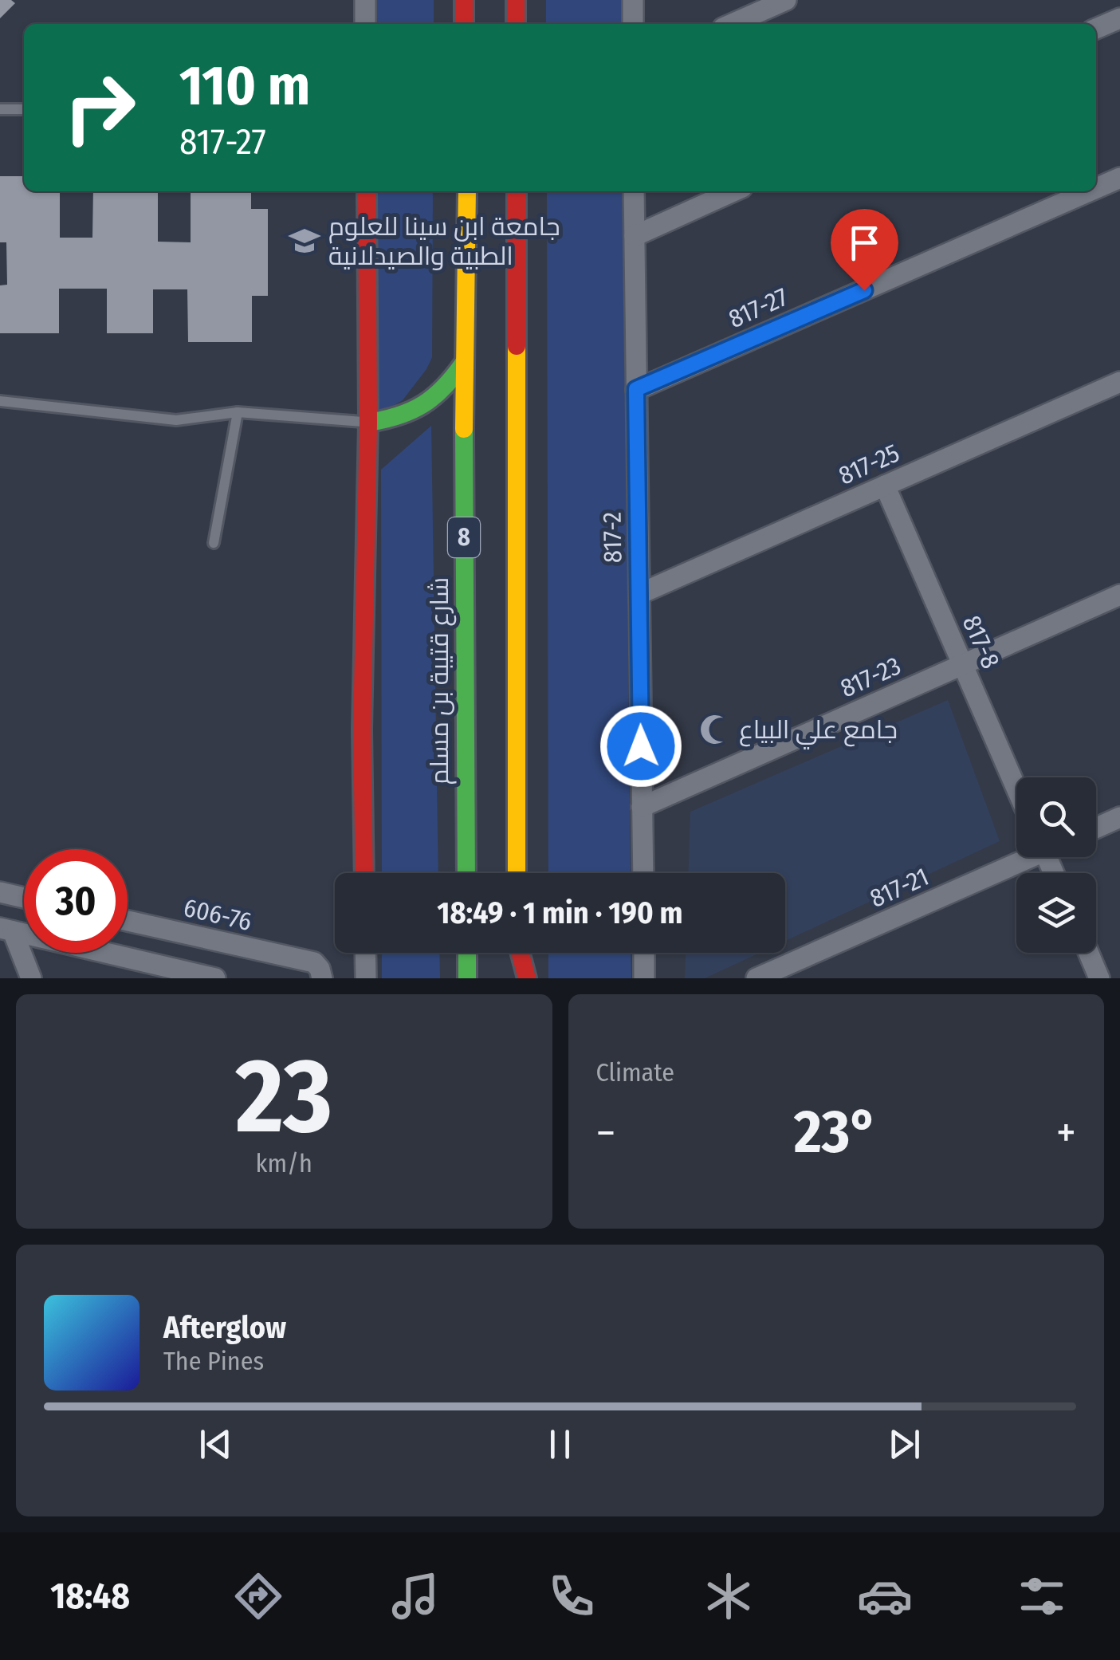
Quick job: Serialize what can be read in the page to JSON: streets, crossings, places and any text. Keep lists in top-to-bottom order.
{
  "streets": {
    "main road": ["8", "شارع قتيبة بن مسلم"],
    "street": [
      "817-27",
      "817-25",
      "817-2",
      "817-8",
      "817-23",
      "817-21",
      "606-76"
    ]
  },
  "crossings": [
    ["817-27", "817-2"],
    ["817-25", "817-2"],
    ["817-25", "817-8"],
    ["817-2", "817-23"],
    ["817-8", "817-23"]
  ],
  "places": {
    "school or university": ["جامعة ابن سينا للعلوم الطبية والصيدلانية"],
    "mosque": ["جامع علي البياع"]
  },
  "page": {
    "turn": ["110 m", "817-27"],
    "limit": "30",
    "trip": "18:49 · 1 min · 190 m",
    "tile": [
      ["23", "km/h"],
      "Climate"
    ],
    "heat": ["−", "23°", "+"],
    "song": ["Afterglow", "The Pines"],
    "tabs": "18:48"
  }
}
